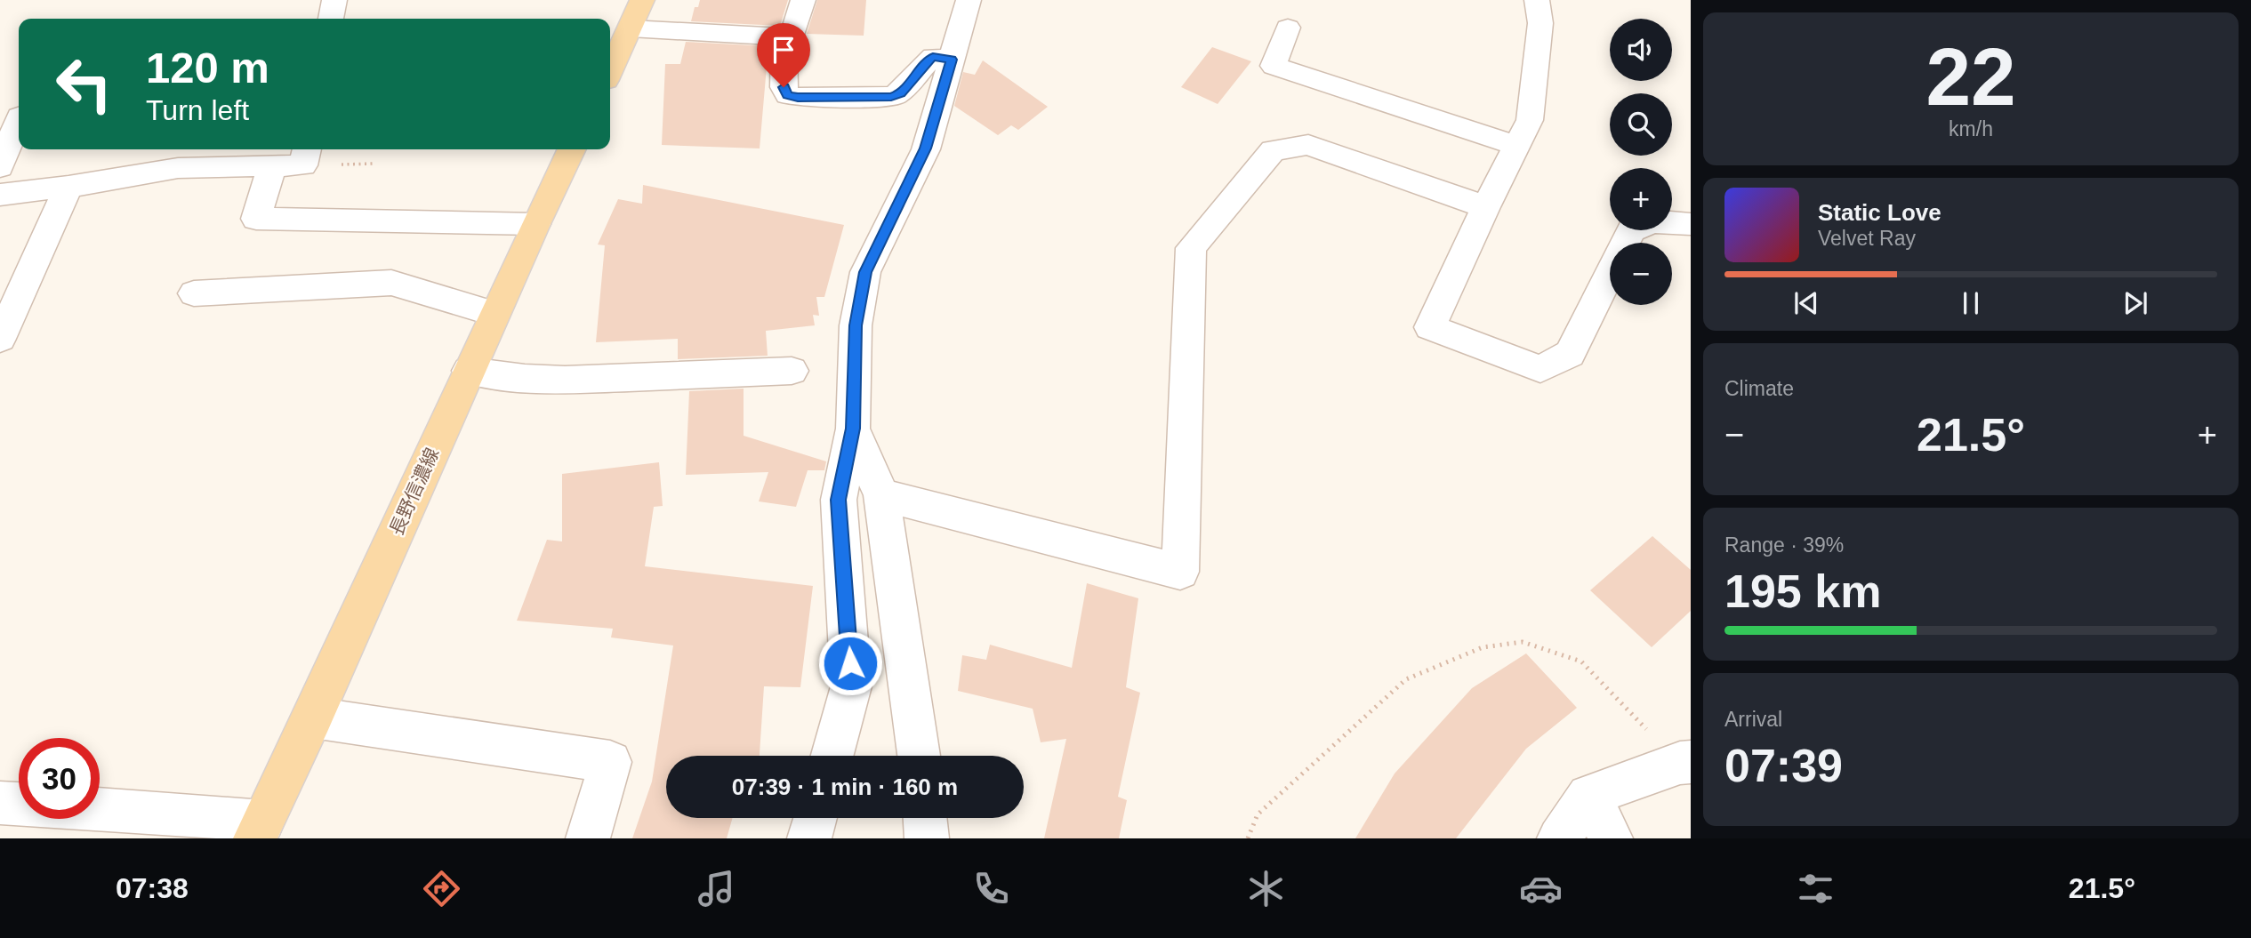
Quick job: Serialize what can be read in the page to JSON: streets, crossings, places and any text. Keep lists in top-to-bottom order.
{
  "streets": {
    "main road": ["長野信濃線"]
  },
  "page": {
    "tile": [
      ["22", "km/h"],
      "Climate",
      ["Range · 39%", "195 km"],
      ["Arrival", "07:39"]
    ],
    "map_buttons": ["+", "−"],
    "turn": ["120 m", "Turn left"],
    "song": ["Static Love", "Velvet Ray"],
    "heat": ["−", "21.5°", "+"],
    "limit": "30",
    "trip": "07:39 · 1 min · 160 m",
    "tabs": ["07:38", "21.5°"]
  }
}
